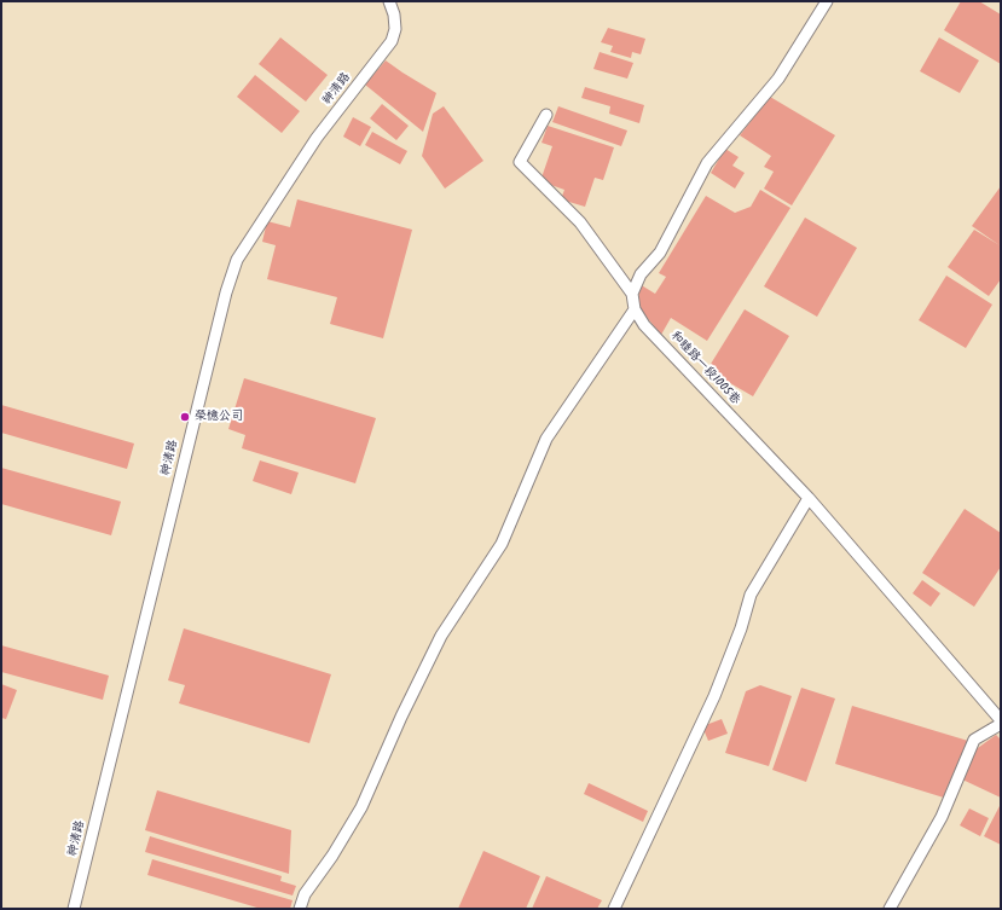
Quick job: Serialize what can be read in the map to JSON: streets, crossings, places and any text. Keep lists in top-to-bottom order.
{
  "streets": {
    "street": ["神清路", "和睦路一段1005巷"]
  },
  "places": ["榮憶公司"]
}
